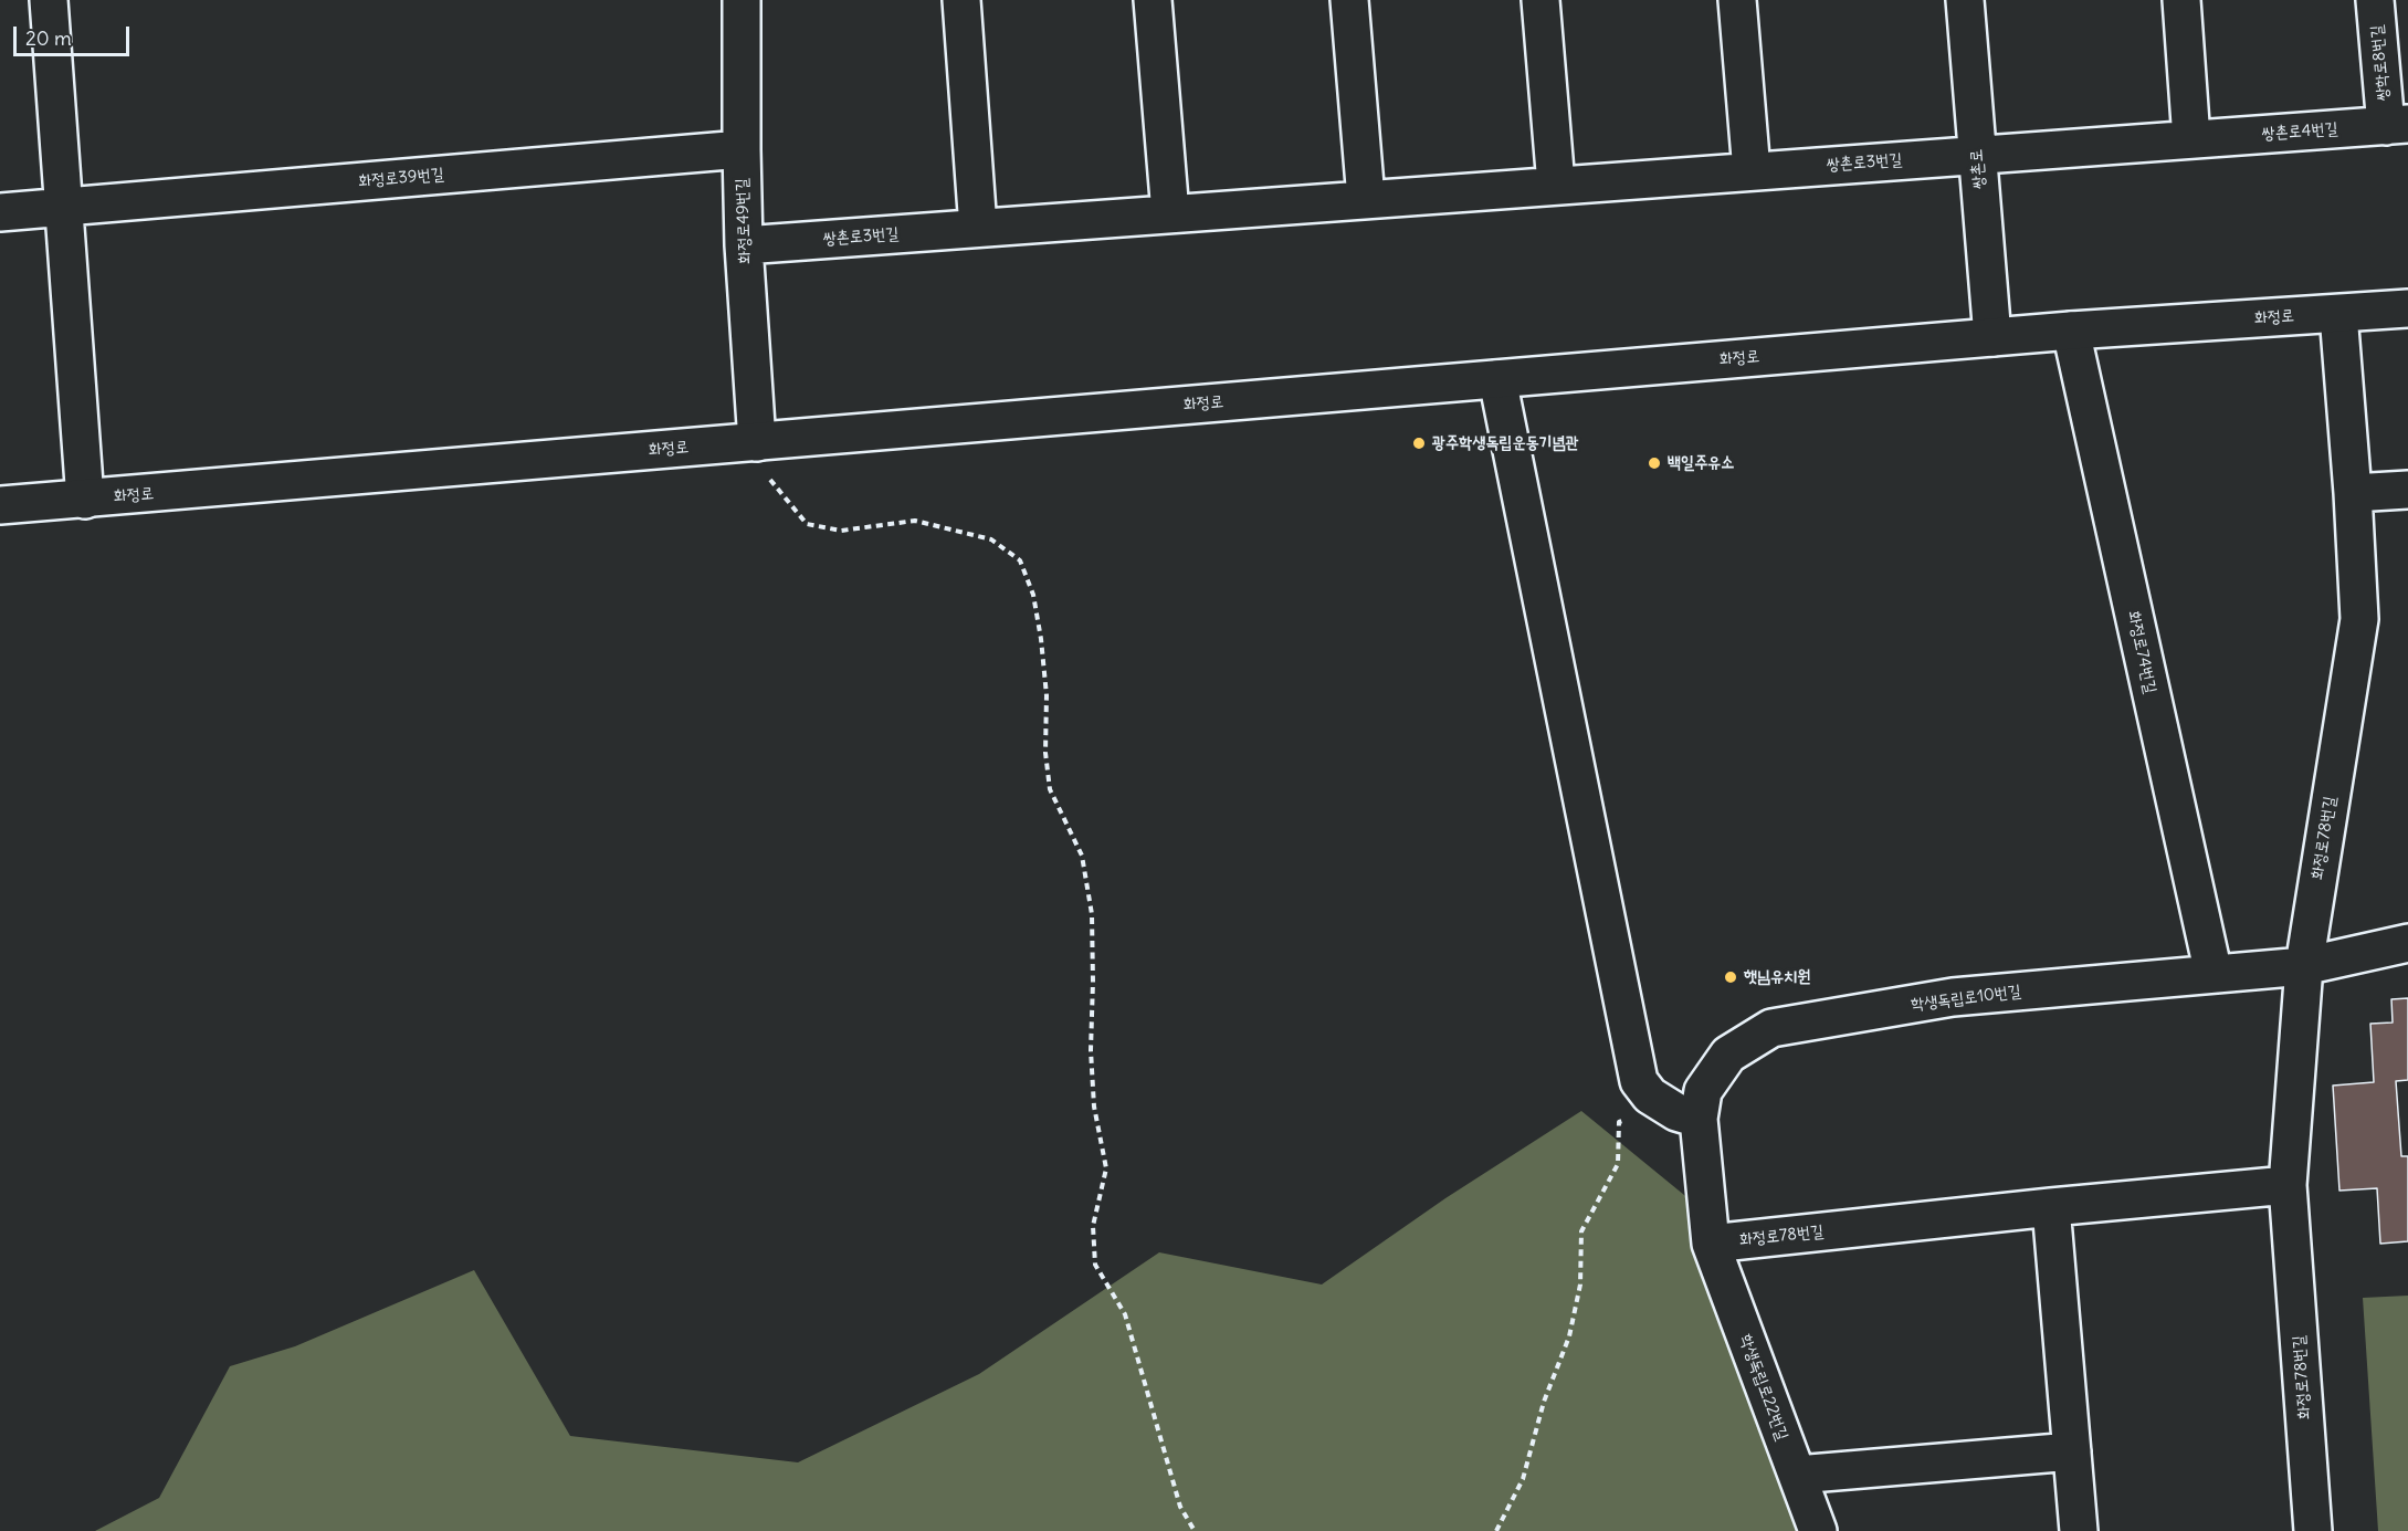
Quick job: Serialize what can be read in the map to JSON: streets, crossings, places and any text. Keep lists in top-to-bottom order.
{
  "streets": {
    "street": [
      "쌍학로8번길",
      "쌍촌로4번길",
      "쌍촌로3번길",
      "쌍촌로",
      "화정로39번길",
      "화정로49번길",
      "화정로",
      "화정로74번길",
      "화정로78번길",
      "학생독립로10번길",
      "학생독립로22번길"
    ]
  },
  "crossings": [
    ["쌍학로8번길", "쌍촌로4번길"],
    ["쌍촌로4번길", "쌍촌로3번길"],
    ["쌍촌로4번길", "쌍촌로"],
    ["쌍촌로3번길", "쌍촌로"],
    ["쌍촌로3번길", "화정로49번길"],
    ["쌍촌로", "화정로"],
    ["화정로39번길", "화정로49번길"],
    ["화정로49번길", "화정로"],
    ["화정로", "화정로74번길"],
    ["화정로", "화정로78번길"],
    ["화정로74번길", "학생독립로10번길"],
    ["화정로78번길", "학생독립로10번길"],
    ["화정로78번길", "학생독립로22번길"],
    ["학생독립로10번길", "학생독립로22번길"]
  ],
  "places": ["광주학생독립운동기념관", "백일주유소", "햇님유치원"],
  "scale_bar": "20 m"
}
